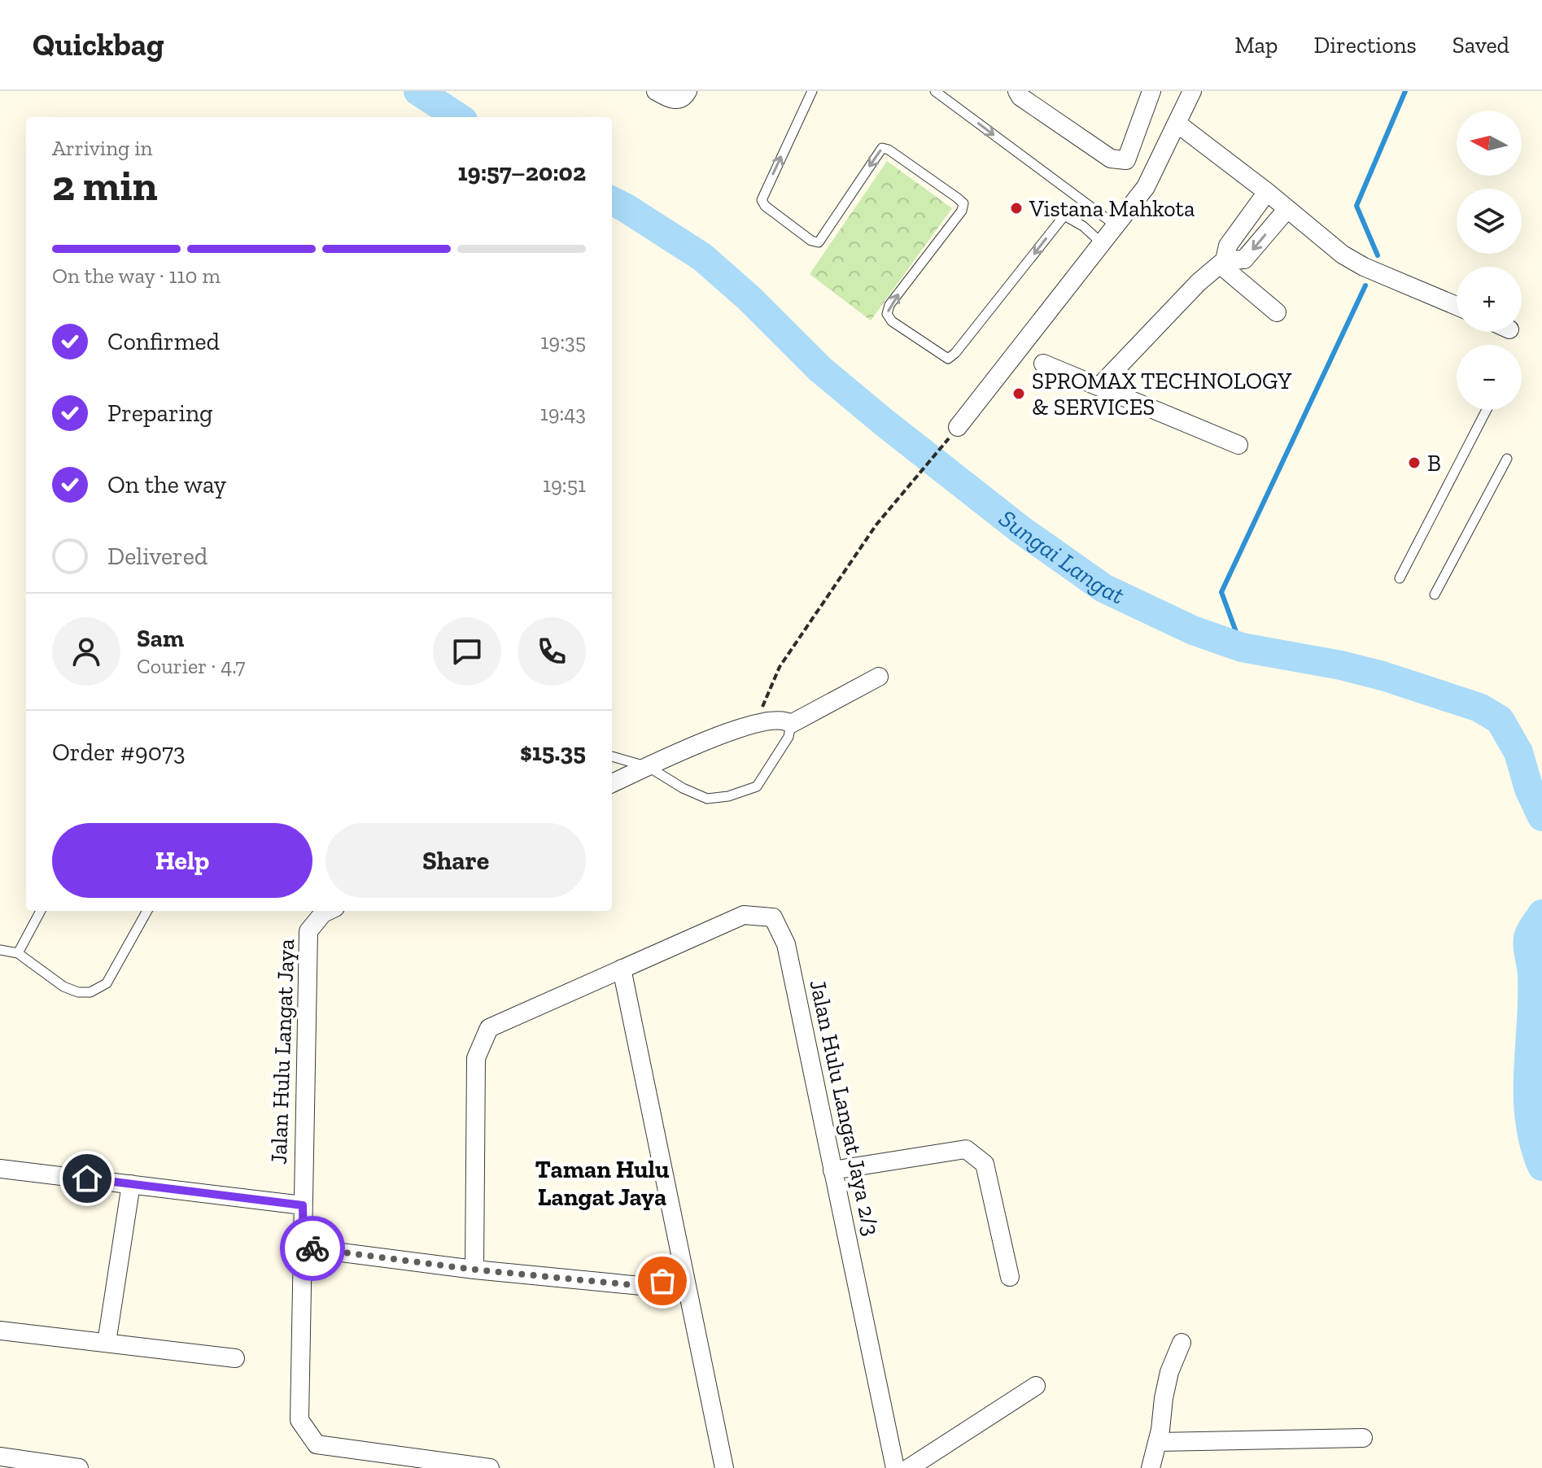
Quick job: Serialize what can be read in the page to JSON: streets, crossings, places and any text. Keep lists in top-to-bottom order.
{
  "streets": {
    "street": ["Jalan Hulu Langat Jaya", "Jalan Hulu Langat Jaya 2/3"]
  },
  "districts": ["Taman Hulu Langat Jaya"],
  "water": ["Sungai Langat"],
  "places": ["Vistana Mahkota", "SPROMAX TECHNOLOGY & SERVICES", "B"],
  "north": "left",
  "page": {
    "header": "Quickbag",
    "nav": ["Map", "Directions", "Saved"],
    "map_buttons": ["+", "−"],
    "heading": ["2 min", "Arriving in", "19:57–20:02"],
    "panel": [
      "Sam",
      "Courier · 4.7",
      "Order #9073",
      "$15.35"
    ],
    "bar": "On the way · 110 m",
    "list": [
      ["Confirmed", "19:35"],
      ["Preparing", "19:43"],
      ["On the way", "19:51"],
      "Delivered"
    ],
    "buttons": ["Help", "Share"]
  }
}
